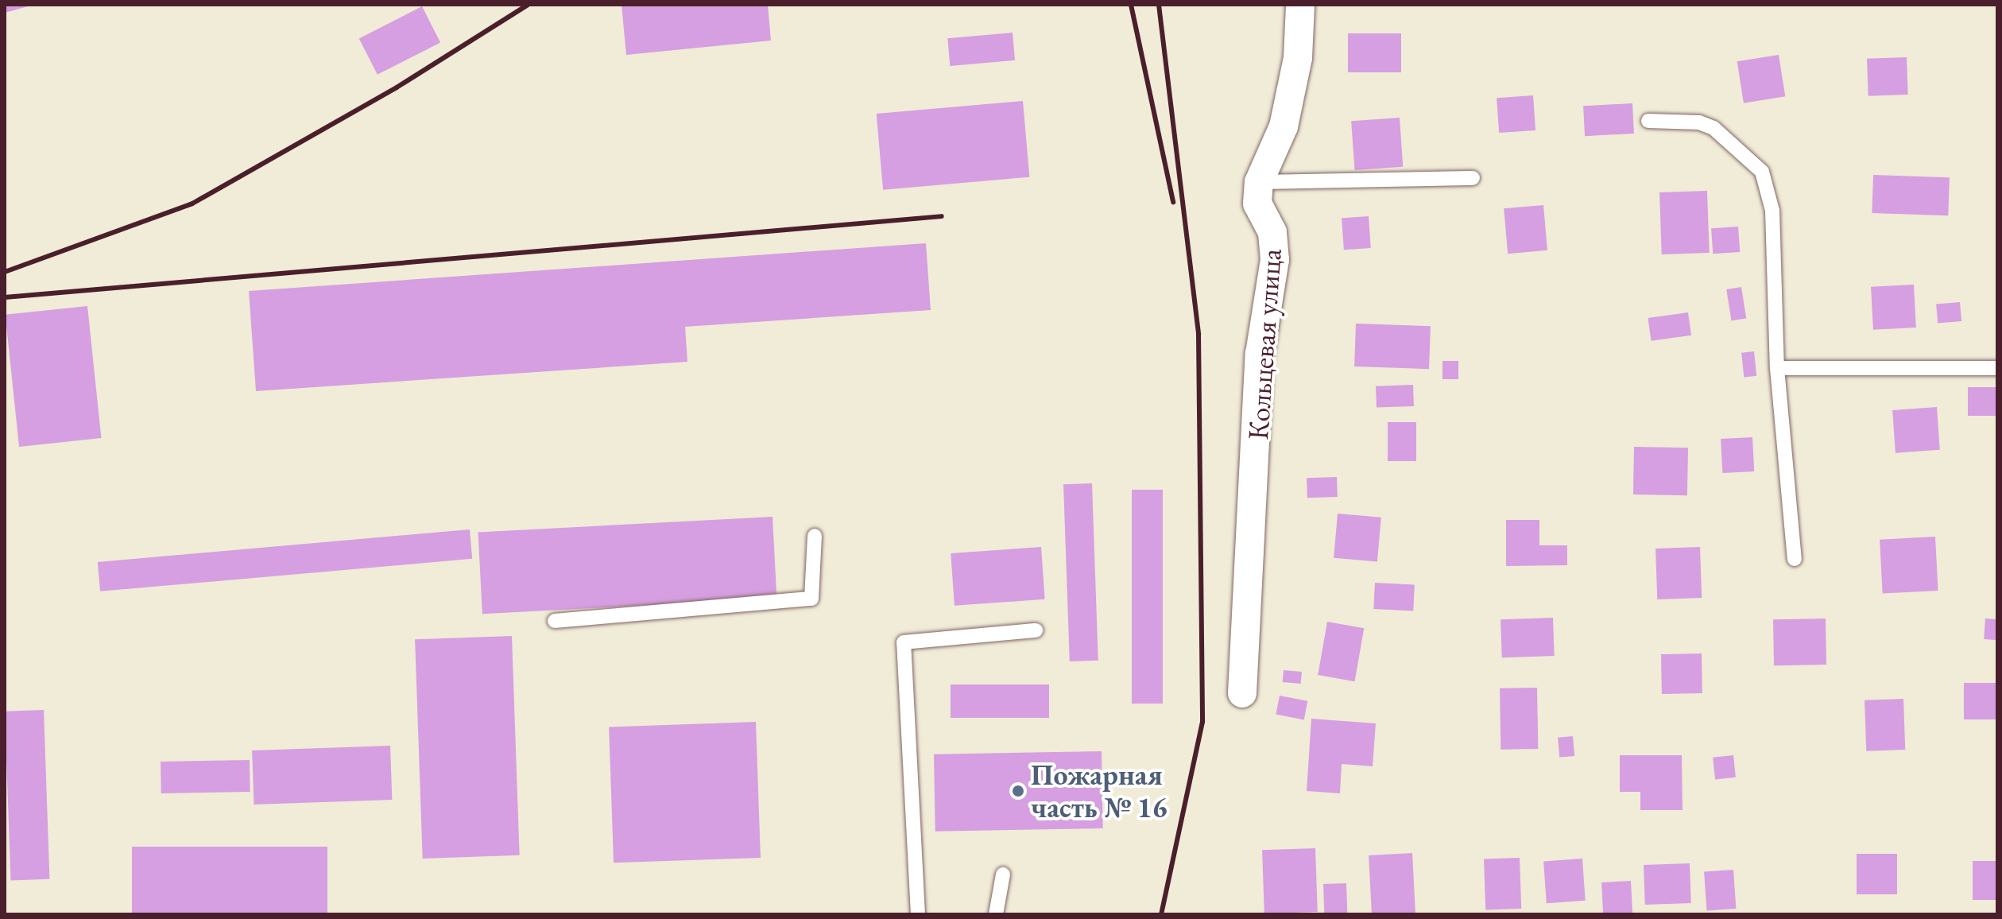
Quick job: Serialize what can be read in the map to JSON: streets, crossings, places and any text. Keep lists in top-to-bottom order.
{
  "streets": {
    "street": ["Кольцевая улица"]
  },
  "places": ["Пожарная часть № 16"]
}
